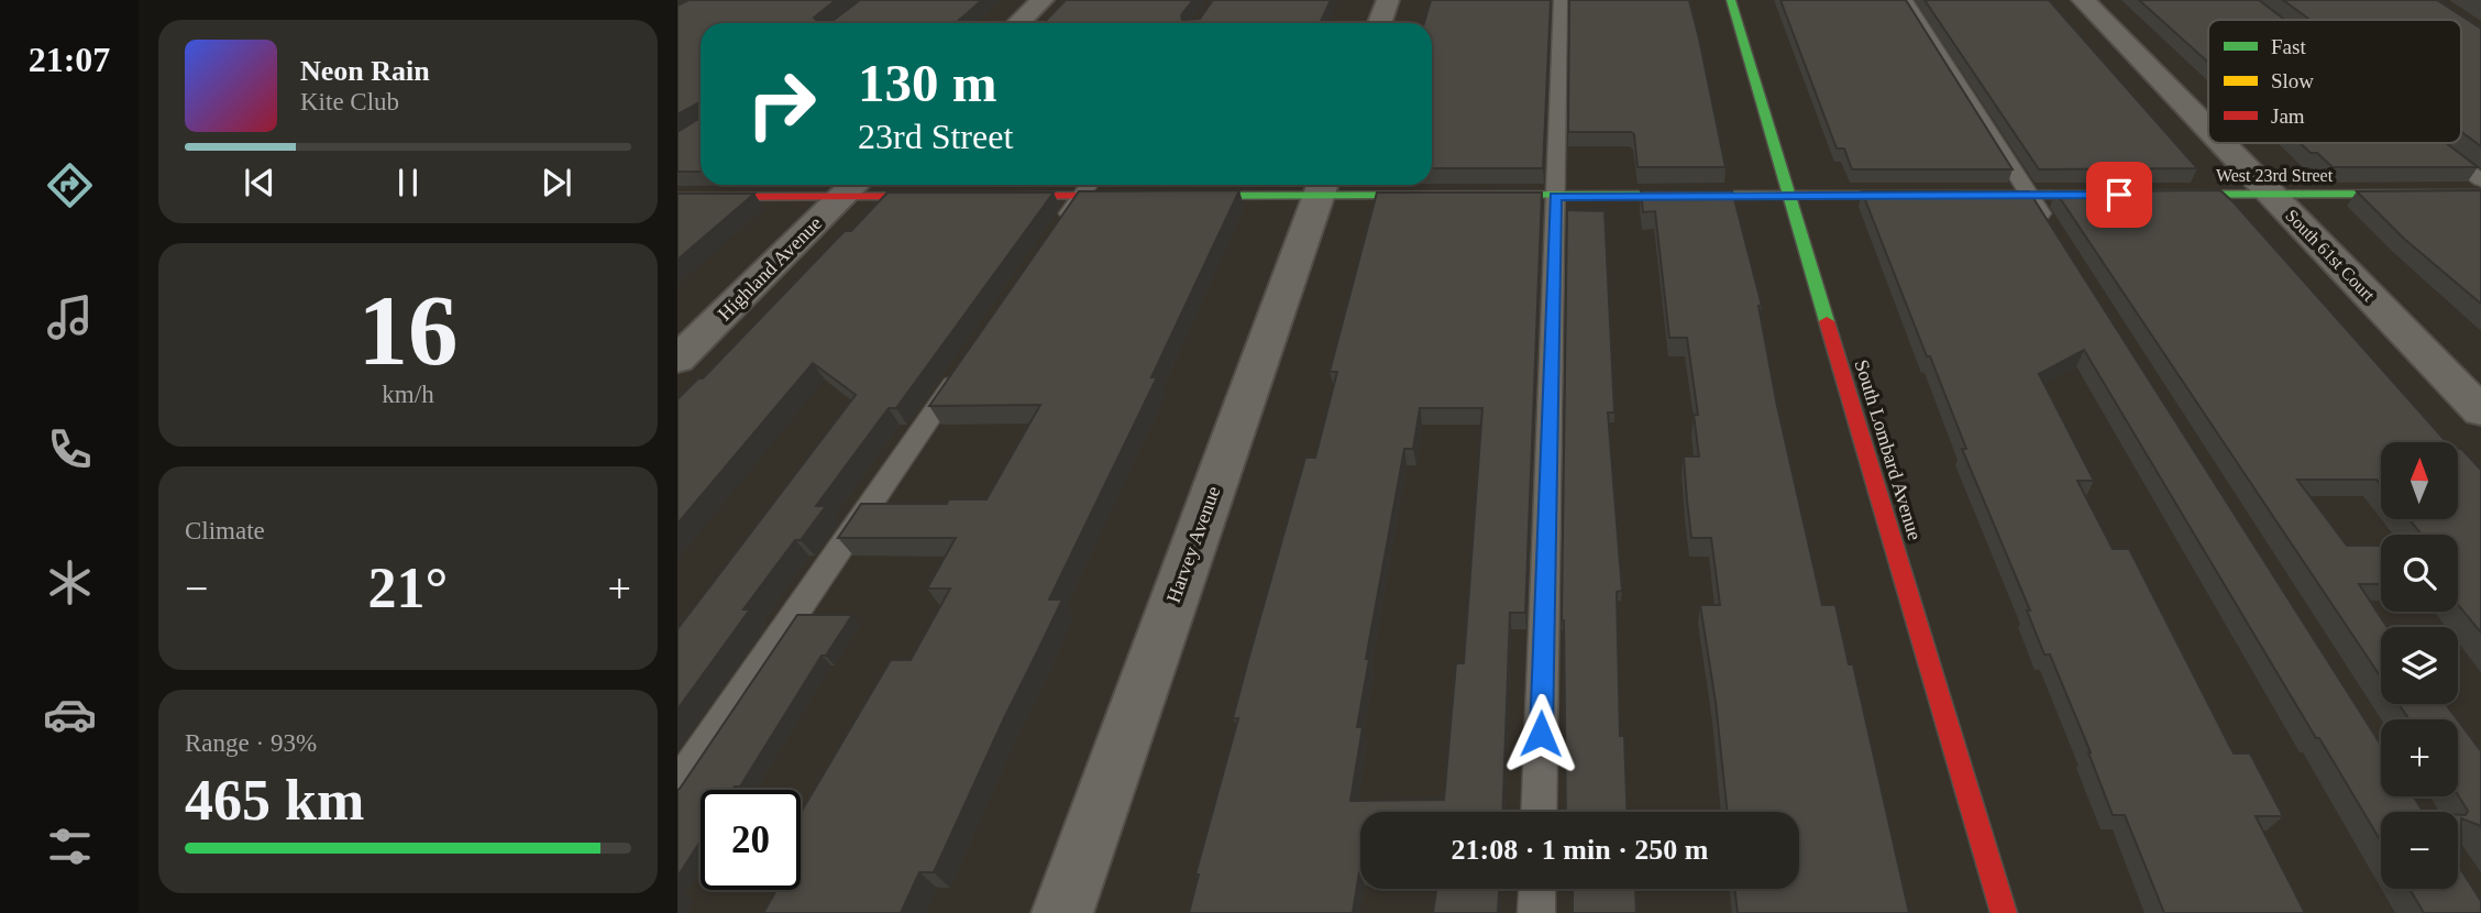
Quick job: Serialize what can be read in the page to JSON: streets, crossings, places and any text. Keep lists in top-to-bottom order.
{
  "streets": {
    "street": [
      "West 23rd Street",
      "South 61st Court",
      "Highland Avenue",
      "South Lombard Avenue",
      "Harvey Avenue"
    ]
  },
  "crossings": [
    ["West 23rd Street", "South 61st Court"],
    ["West 23rd Street", "Highland Avenue"],
    ["West 23rd Street", "South Lombard Avenue"],
    ["West 23rd Street", "Harvey Avenue"]
  ],
  "legend": ["Fast", "Slow", "Jam"],
  "north": "top",
  "page": {
    "tabs": "21:07",
    "turn": ["130 m", "23rd Street"],
    "song": ["Neon Rain", "Kite Club"],
    "tile": [
      ["16", "km/h"],
      "Climate",
      ["Range · 93%", "465 km"]
    ],
    "map_buttons": ["+", "−"],
    "heat": ["−", "21°", "+"],
    "limit": "20",
    "trip": "21:08 · 1 min · 250 m"
  }
}
